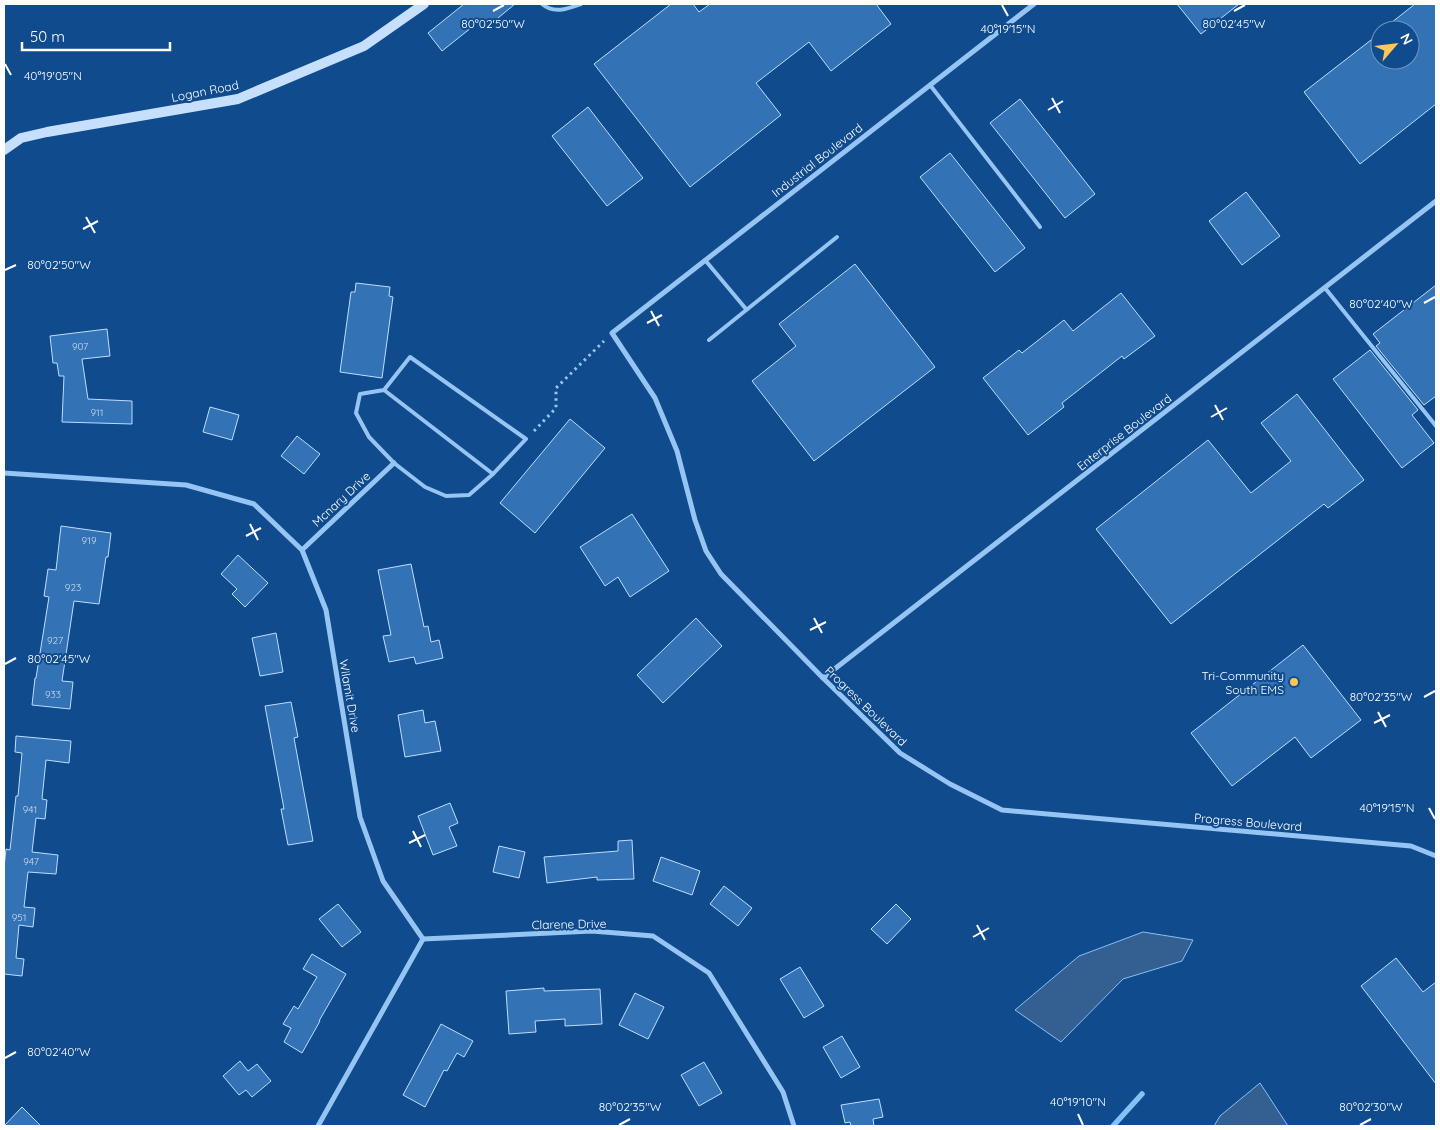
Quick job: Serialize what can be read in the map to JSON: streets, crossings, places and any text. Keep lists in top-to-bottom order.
{
  "streets": {
    "street": [
      "Logan Road",
      "Industrial Boulevard",
      "Enterprise Boulevard",
      "Mcnary Drive",
      "Wilamit Drive",
      "Progress Boulevard",
      "Clarene Drive"
    ]
  },
  "crossings": [
    ["Industrial Boulevard", "Progress Boulevard"],
    ["Enterprise Boulevard", "Progress Boulevard"],
    ["Mcnary Drive", "Wilamit Drive"],
    ["Wilamit Drive", "Clarene Drive"]
  ],
  "places": ["Tri-Community South EMS"],
  "house_numbers": [
    "907",
    "911",
    "919",
    "923",
    "927",
    "933",
    "941",
    "947",
    "951"
  ],
  "scale_bar": "50 m",
  "north": "top right",
  "coordinates": [
    "80°02'50\"W",
    "80°02'45\"W",
    "40°19'15\"N",
    "40°19'05\"N",
    "80°02'40\"W",
    "80°02'35\"W",
    "40°19'10\"N",
    "80°02'30\"W"
  ]
}
